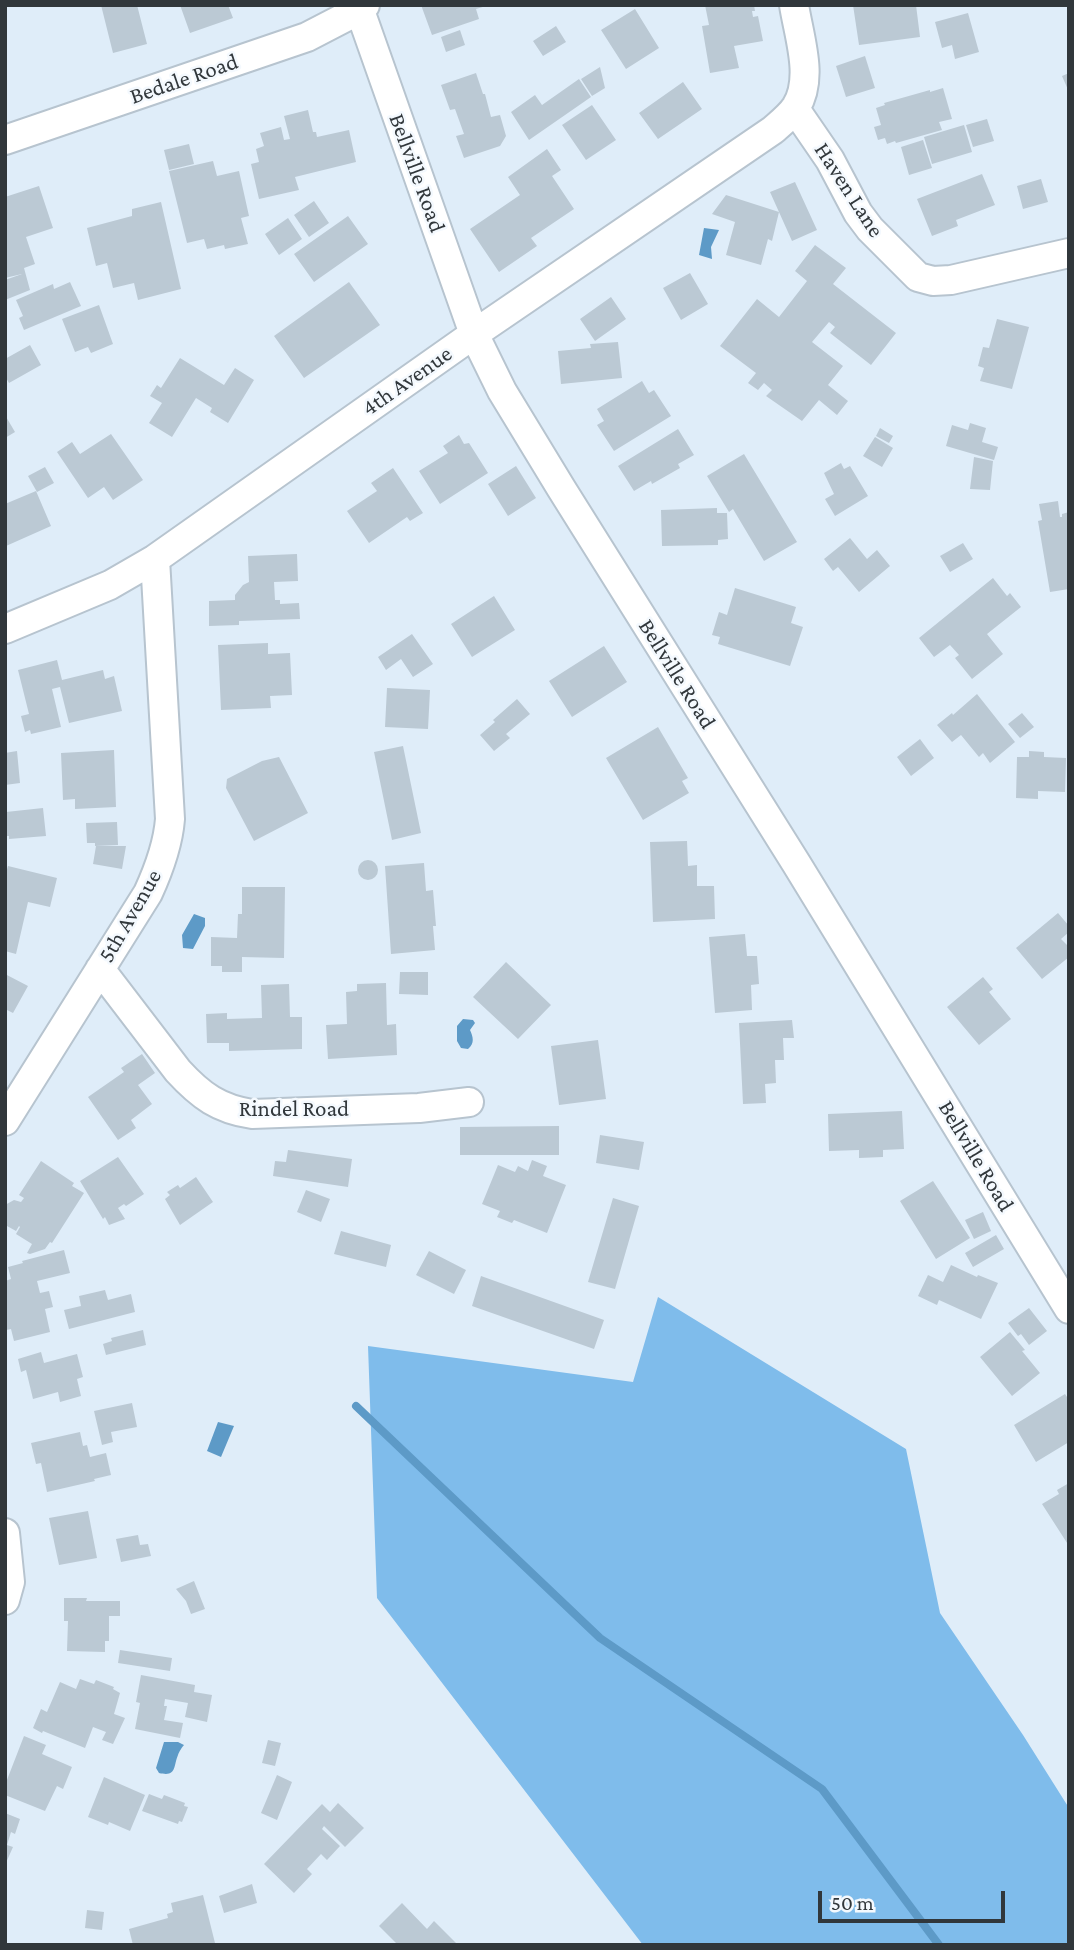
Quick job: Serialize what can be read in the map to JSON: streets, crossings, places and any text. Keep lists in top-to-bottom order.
{
  "streets": {
    "street": [
      "Bedale Road",
      "Bellville Road",
      "Haven Lane",
      "4th Avenue",
      "5th Avenue",
      "Rindel Road"
    ]
  },
  "crossings": [
    ["Bedale Road", "Bellville Road"],
    ["Bellville Road", "4th Avenue"],
    ["Haven Lane", "4th Avenue"],
    ["4th Avenue", "5th Avenue"],
    ["5th Avenue", "Rindel Road"]
  ],
  "scale_bar": "50 m"
}
